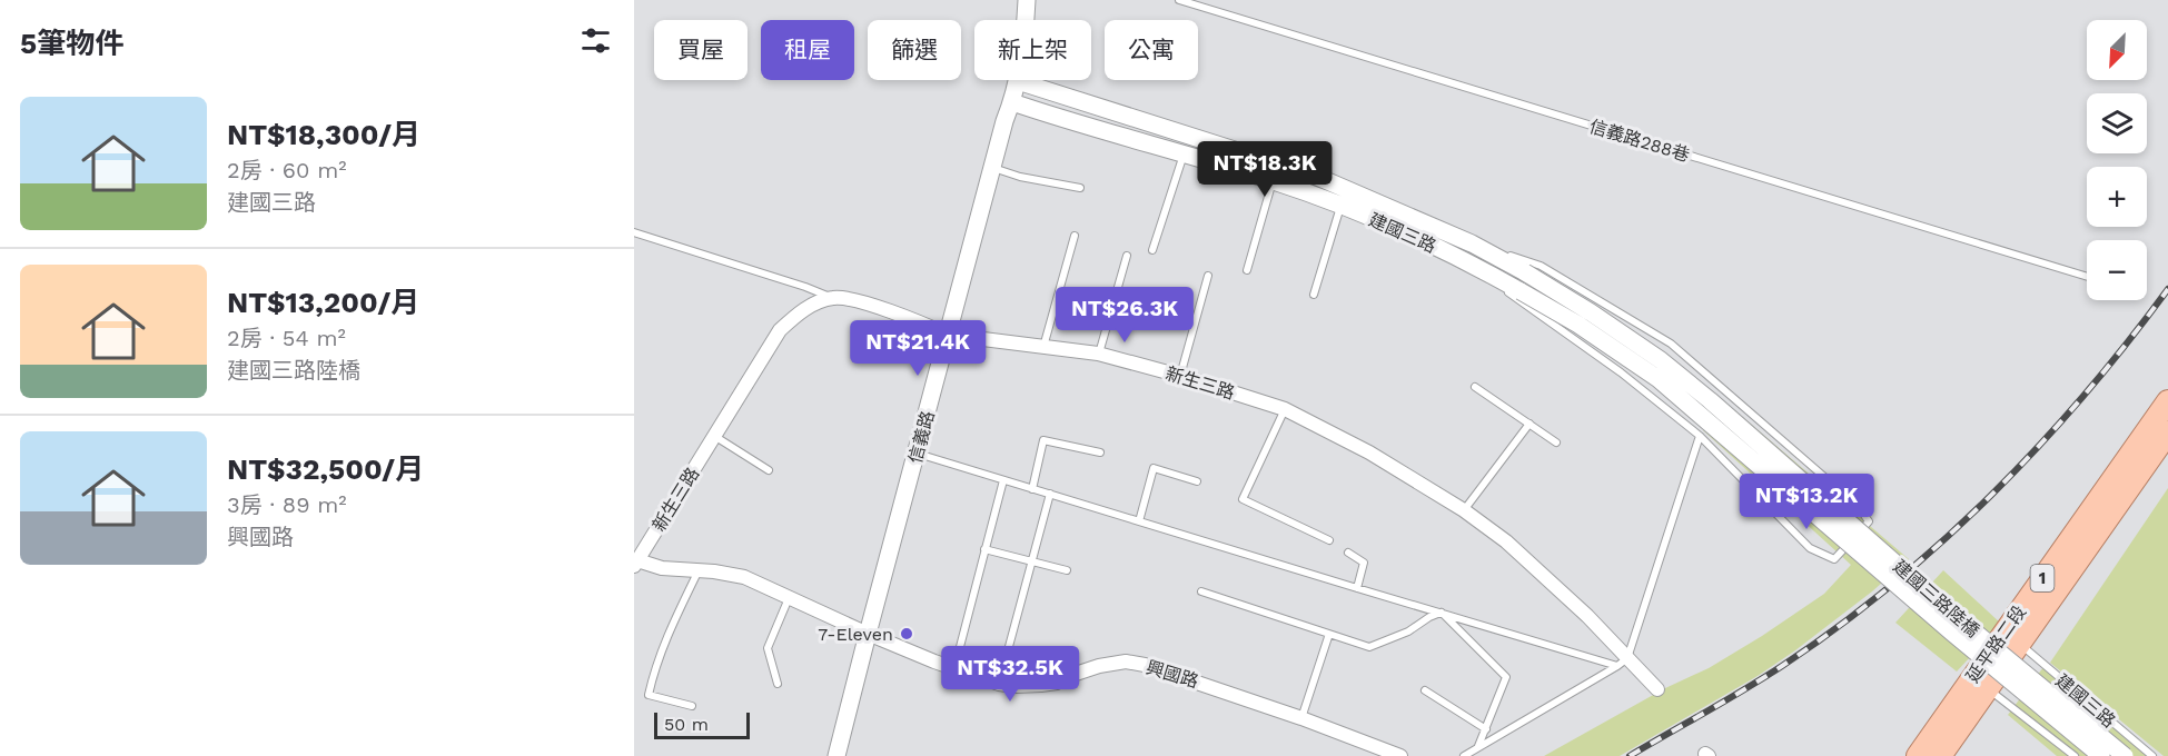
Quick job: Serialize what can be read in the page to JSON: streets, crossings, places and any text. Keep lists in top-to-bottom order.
{
  "streets": {
    "main road": ["1", "延平路二段"],
    "street": [
      "建國三路",
      "新生三路",
      "信義路",
      "建國三路陸橋",
      "興國路"
    ],
    "lane": ["信義路288巷"]
  },
  "crossings": [
    ["建國三路", "信義路"],
    ["建國三路", "建國三路陸橋"],
    ["建國三路", "延平路二段"],
    ["新生三路", "信義路"],
    ["新生三路", "興國路"],
    ["信義路", "興國路"]
  ],
  "places": ["7-Eleven"],
  "scale_bar": "50 m",
  "north": "bottom left",
  "page": {
    "heading": "5筆物件",
    "map_buttons": ["+", "−"],
    "chip": [
      "買屋",
      "租屋",
      "篩選",
      "新上架",
      "公寓"
    ],
    "list": [
      {
        "name": "NT$18,300/月",
        "note": "2房 · 60 m² · 建國三路"
      },
      {
        "name": "NT$13,200/月",
        "note": "2房 · 54 m² · 建國三路陸橋"
      },
      {
        "name": "NT$32,500/月",
        "note": "3房 · 89 m² · 興國路"
      }
    ],
    "price": [
      "NT$18.3K",
      "NT$26.3K",
      "NT$21.4K",
      "NT$13.2K",
      "NT$32.5K"
    ],
    "scale": "50 m"
  }
}
